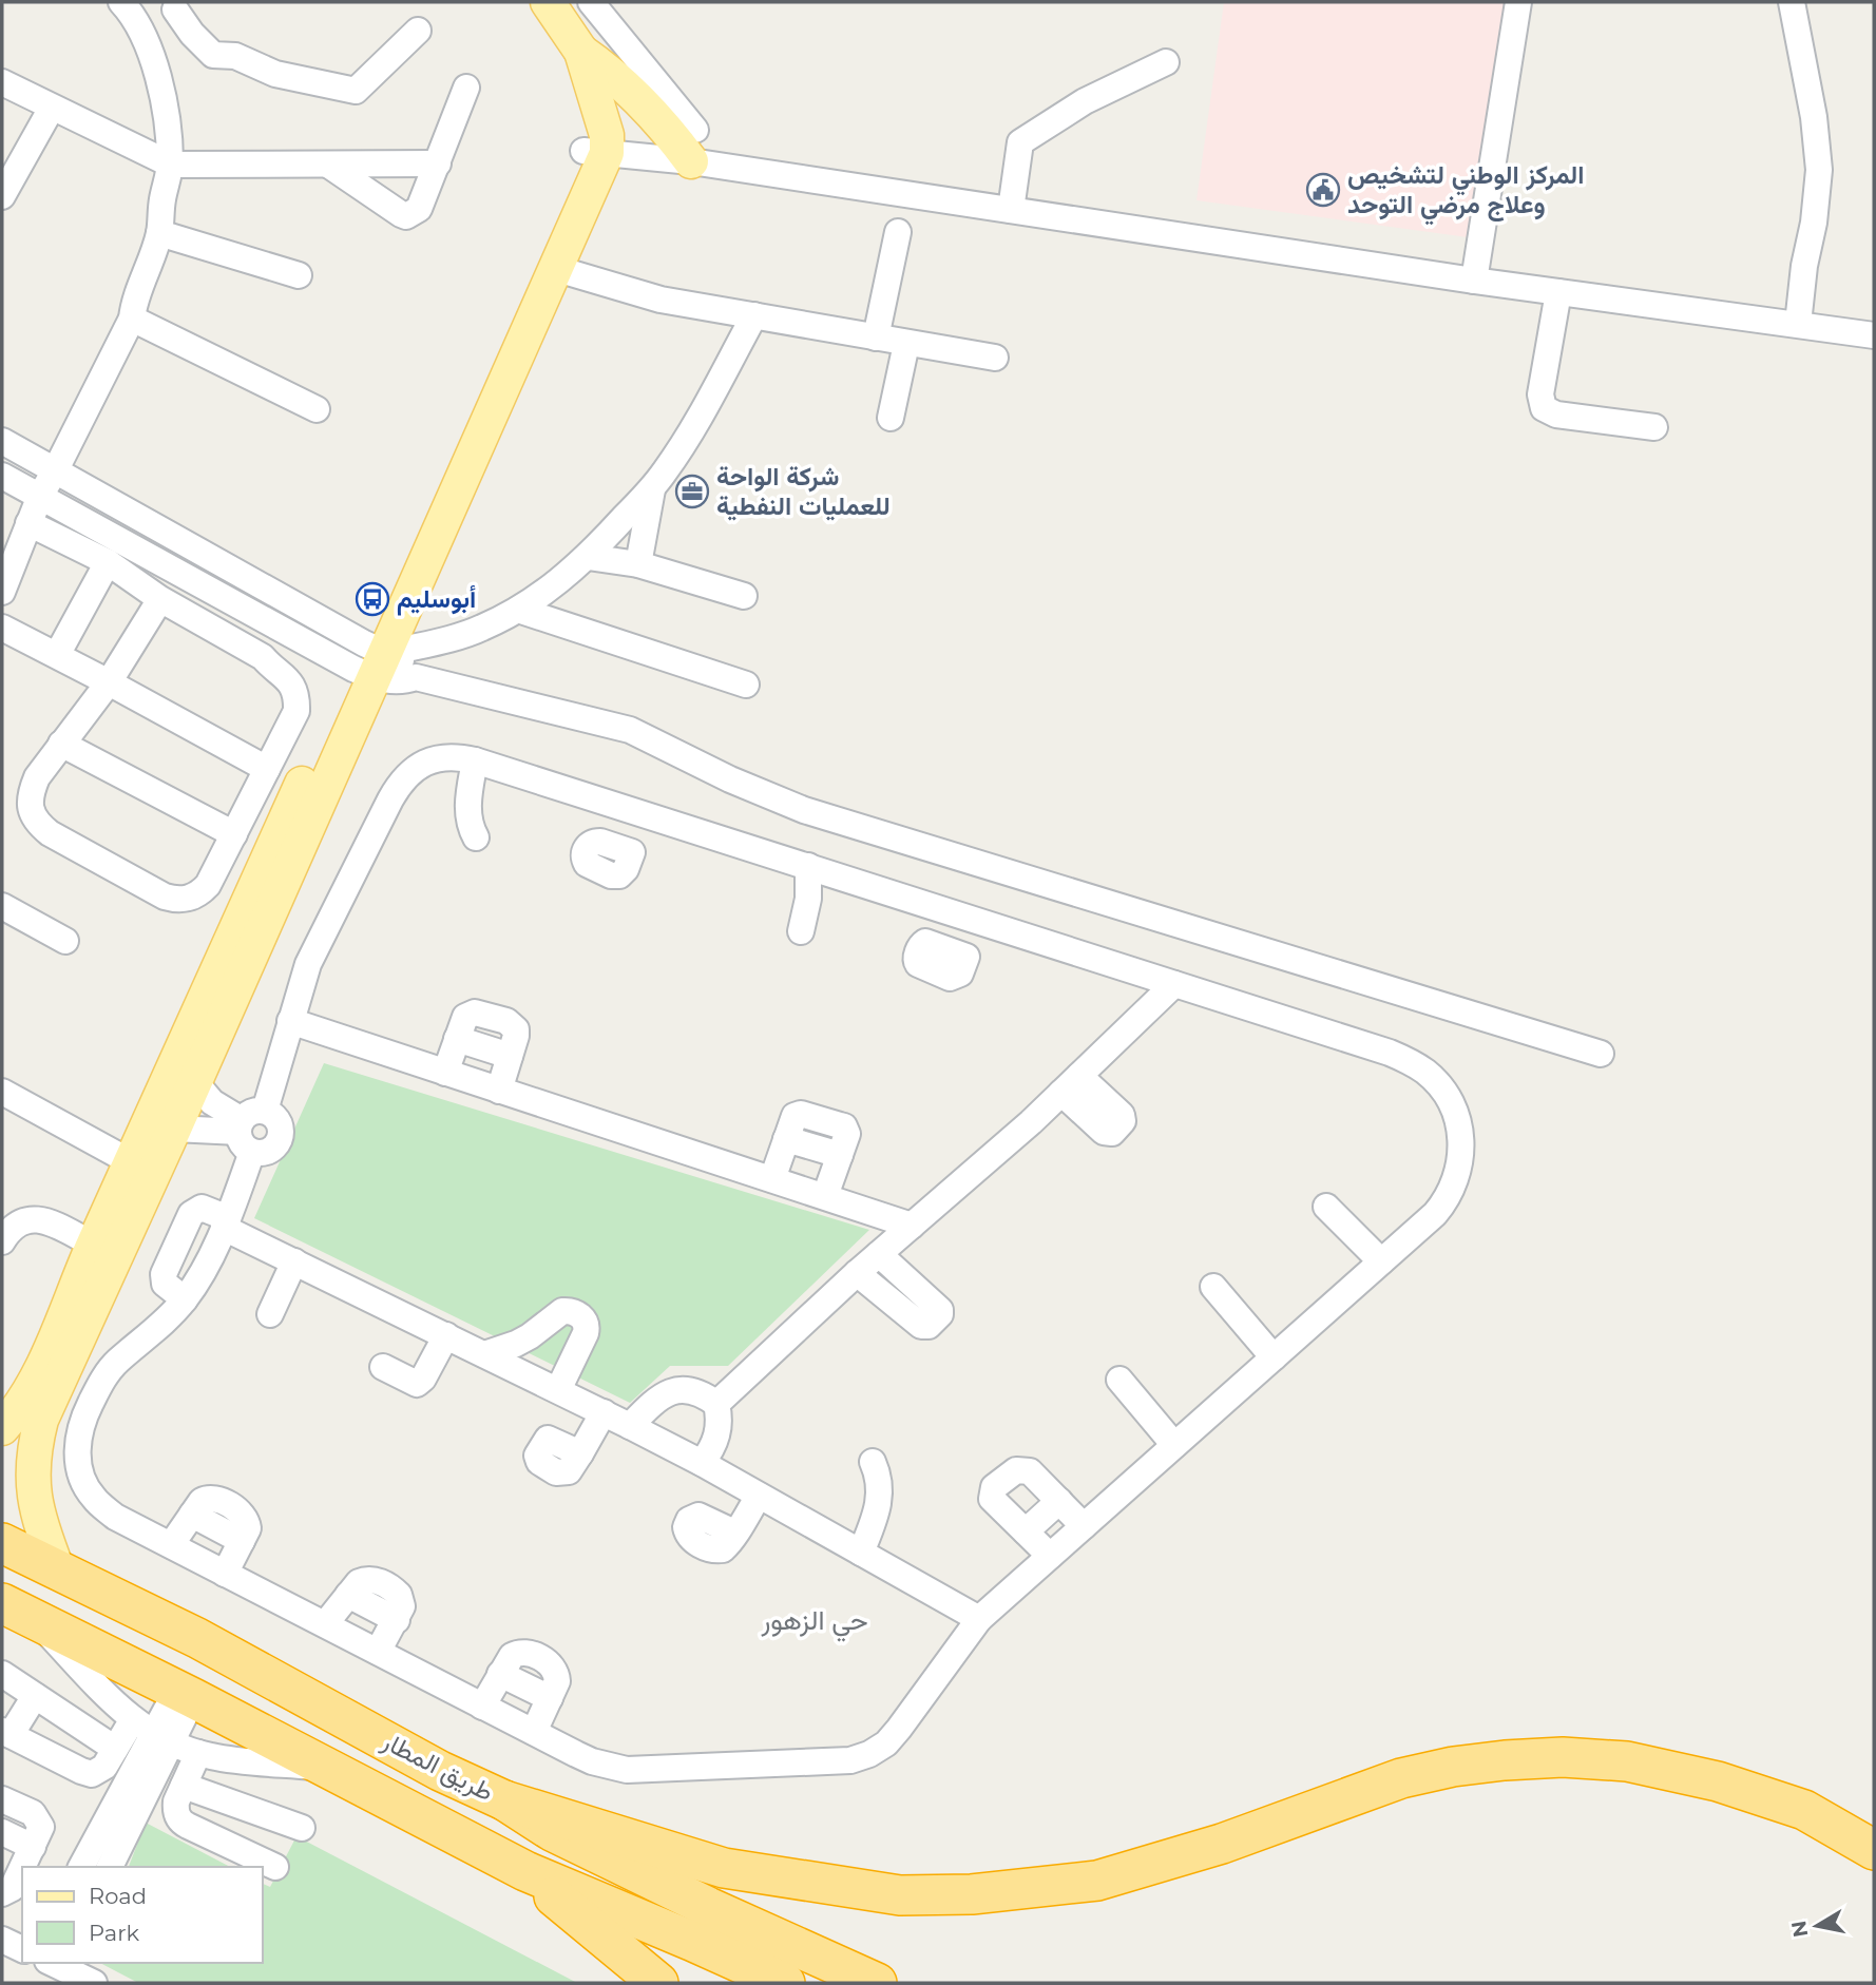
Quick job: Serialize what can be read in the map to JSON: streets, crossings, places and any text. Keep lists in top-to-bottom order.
{
  "streets": {
    "highway": ["طريق المطار"]
  },
  "districts": ["حي الزهور"],
  "places": {
    "public building": ["المركز الوطني لتشخيص وعلاج مرضي التوحد"],
    "office": ["شركة الواحة للعمليات النفطية"],
    "bus stop": ["أبوسليم"]
  },
  "legend": ["Road", "Park"],
  "north": "left"
}
